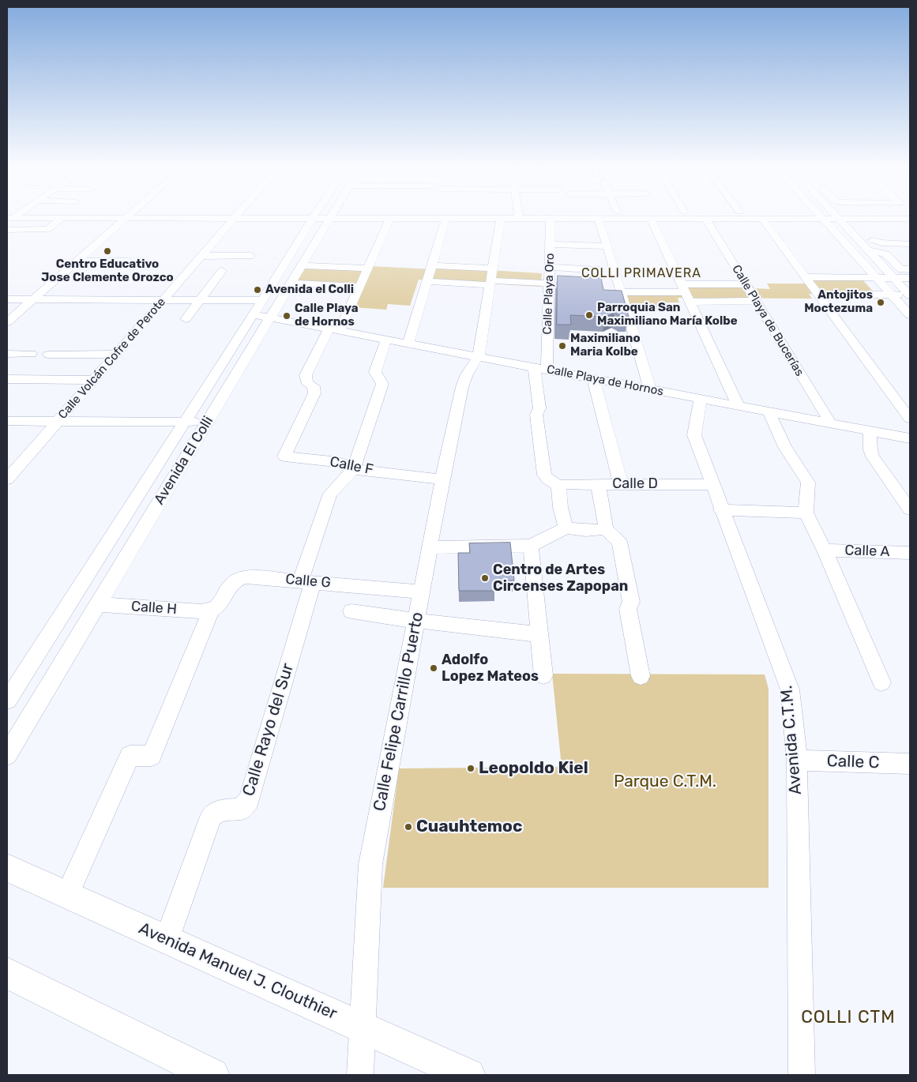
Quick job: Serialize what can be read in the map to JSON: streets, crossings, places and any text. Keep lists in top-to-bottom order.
{
  "streets": {
    "main road": ["Avenida Manuel J. Clouthier"],
    "street": [
      "Calle Playa Oro",
      "Calle Playa de Bucerías",
      "Calle Volcán Cofre de Perote",
      "Calle Playa de Hornos",
      "Avenida El Colli",
      "Calle F",
      "Calle D",
      "Calle A",
      "Calle G",
      "Calle H",
      "Calle Felipe Carrillo Puerto",
      "Calle Rayo del Sur",
      "Avenida C.T.M.",
      "Calle C"
    ]
  },
  "crossings": [
    ["Calle Playa Oro", "Calle Playa de Hornos"],
    ["Calle Playa Oro", "Calle D"],
    ["Calle Playa de Bucerías", "Calle Playa de Hornos"],
    ["Calle Playa de Hornos", "Avenida El Colli"],
    ["Calle Playa de Hornos", "Calle F"],
    ["Calle Playa de Hornos", "Calle Felipe Carrillo Puerto"],
    ["Calle Playa de Hornos", "Calle Rayo del Sur"],
    ["Calle Playa de Hornos", "Avenida C.T.M."],
    ["Avenida El Colli", "Calle H"],
    ["Calle F", "Calle Felipe Carrillo Puerto"],
    ["Calle F", "Calle Rayo del Sur"],
    ["Calle D", "Avenida C.T.M."],
    ["Calle G", "Calle H"],
    ["Calle G", "Calle Felipe Carrillo Puerto"],
    ["Calle G", "Calle Rayo del Sur"],
    ["Calle Felipe Carrillo Puerto", "Avenida Manuel J. Clouthier"],
    ["Calle Rayo del Sur", "Avenida Manuel J. Clouthier"],
    ["Avenida C.T.M.", "Calle C"]
  ],
  "districts": ["COLLI PRIMAVERA", "COLLI CTM"],
  "parks": ["Parque C.T.M."],
  "places": [
    "Centro Educativo Jose Clemente Orozco",
    "Avenida el Colli",
    "Antojitos Moctezuma",
    "Parroquia San Maximiliano María Kolbe",
    "Calle Playa de Hornos",
    "Maximiliano Maria Kolbe",
    "Centro de Artes Circenses Zapopan",
    "Adolfo Lopez Mateos",
    "Leopoldo Kiel",
    "Cuauhtemoc"
  ]
}
